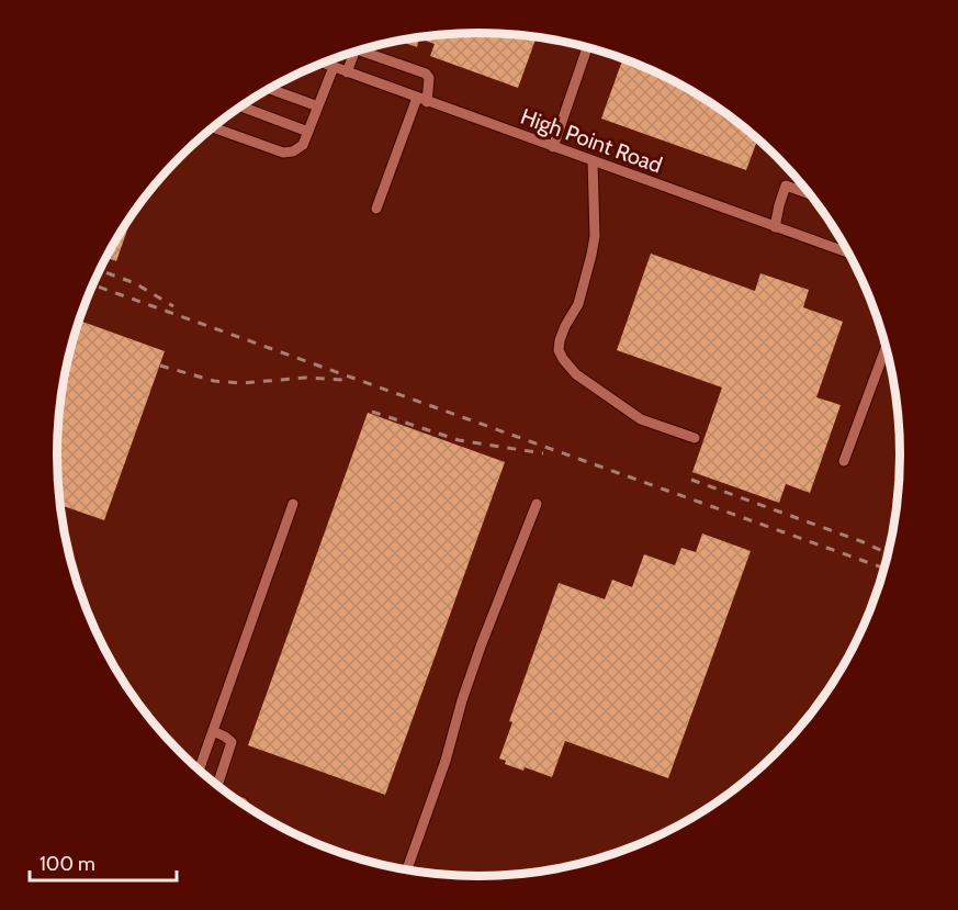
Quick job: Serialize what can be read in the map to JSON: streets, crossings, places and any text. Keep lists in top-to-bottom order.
{
  "streets": {
    "street": ["High Point Road"]
  },
  "scale_bar": "100 m"
}
